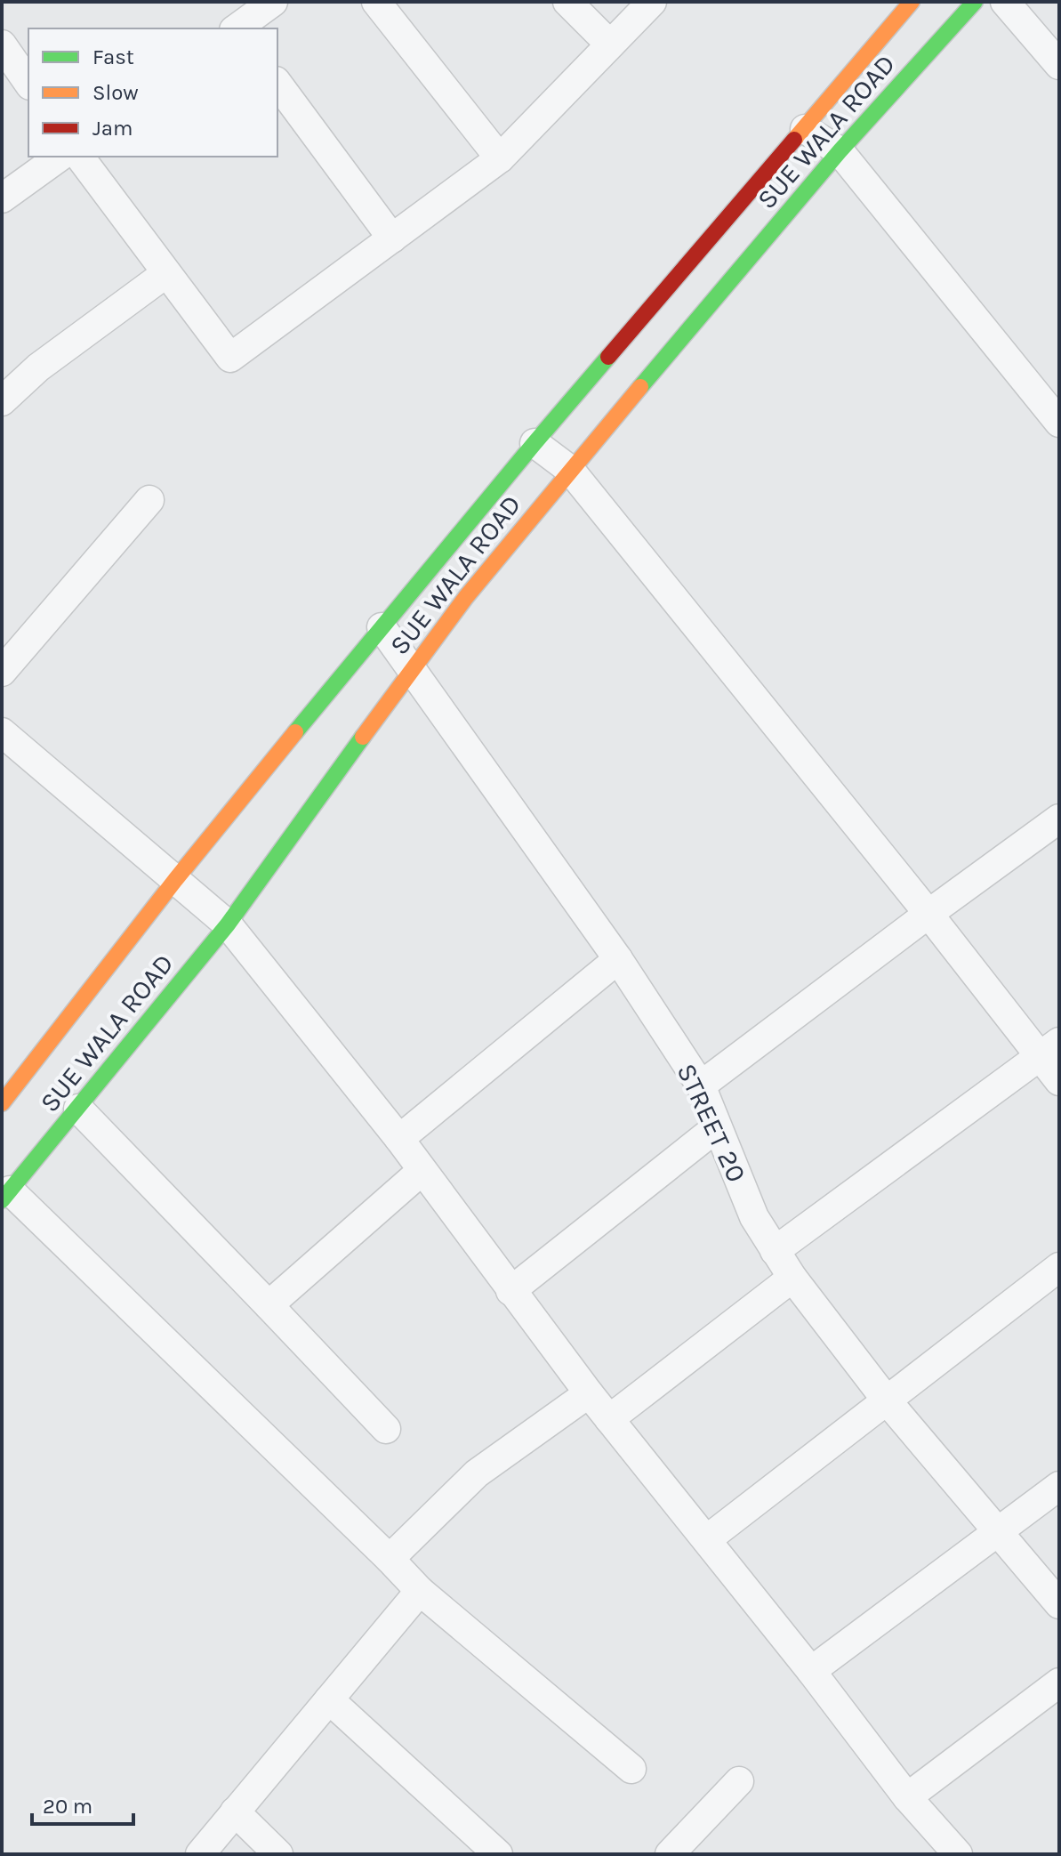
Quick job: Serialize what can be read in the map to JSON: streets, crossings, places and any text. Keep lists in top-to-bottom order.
{
  "streets": {
    "street": ["SUE WALA ROAD", "STREET 20"]
  },
  "crossings": [
    ["SUE WALA ROAD", "STREET 20"]
  ],
  "legend": ["Fast", "Slow", "Jam"],
  "scale_bar": "20 m"
}
